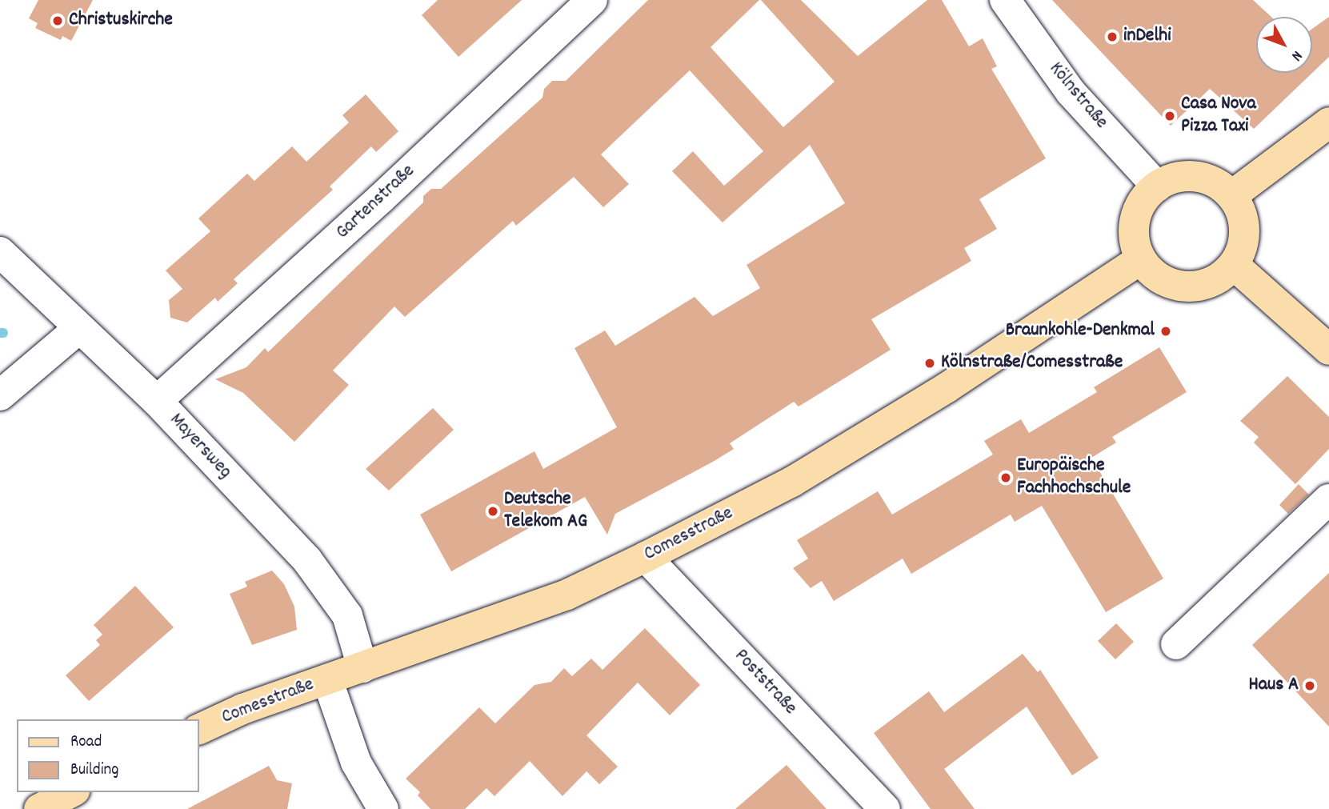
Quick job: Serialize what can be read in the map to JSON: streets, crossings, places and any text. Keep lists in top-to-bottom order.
{
  "streets": {
    "main road": ["Comesstraße"],
    "street": [
      "Kölnstraße",
      "Gartenstraße",
      "Mayersweg",
      "Poststraße"
    ]
  },
  "crossings": [
    ["Kölnstraße", "Comesstraße"],
    ["Gartenstraße", "Mayersweg"],
    ["Mayersweg", "Comesstraße"],
    ["Comesstraße", "Poststraße"]
  ],
  "places": [
    "Christuskirche",
    "inDelhi",
    "Casa Nova Pizza Taxi",
    "Braunkohle-Denkmal",
    "Kölnstraße/Comesstraße",
    "Europäische Fachhochschule",
    "Deutsche Telekom AG",
    "Haus A"
  ],
  "legend": ["Road", "Building"],
  "north": "bottom right"
}
